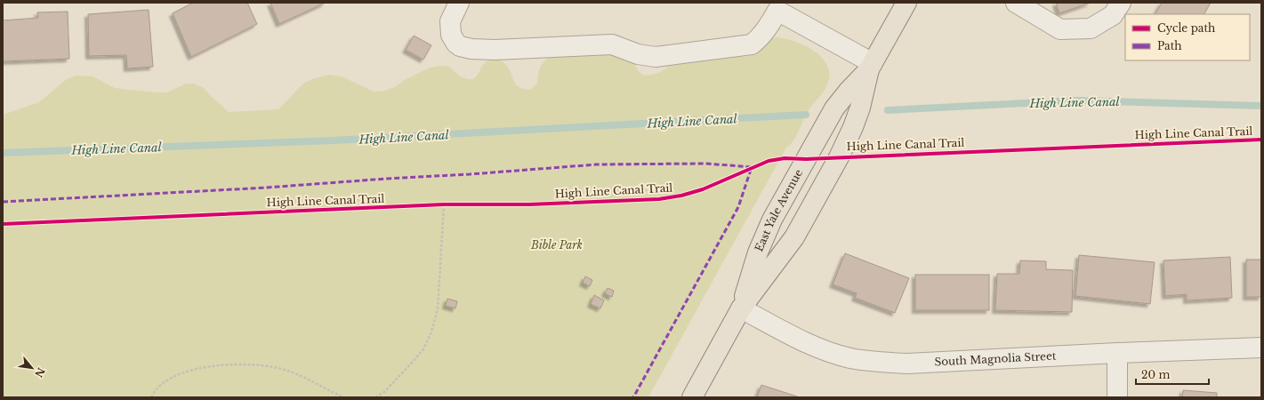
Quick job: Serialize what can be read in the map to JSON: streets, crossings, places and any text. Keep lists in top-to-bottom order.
{
  "streets": {
    "main road": ["East Yale Avenue"],
    "street": ["South Magnolia Street"],
    "cycle path": ["High Line Canal Trail"]
  },
  "crossings": [
    ["East Yale Avenue", "South Magnolia Street"]
  ],
  "water": ["High Line Canal"],
  "parks": ["Bible Park"],
  "legend": ["Cycle path", "Path"],
  "scale_bar": "20 m",
  "north": "bottom right"
}
